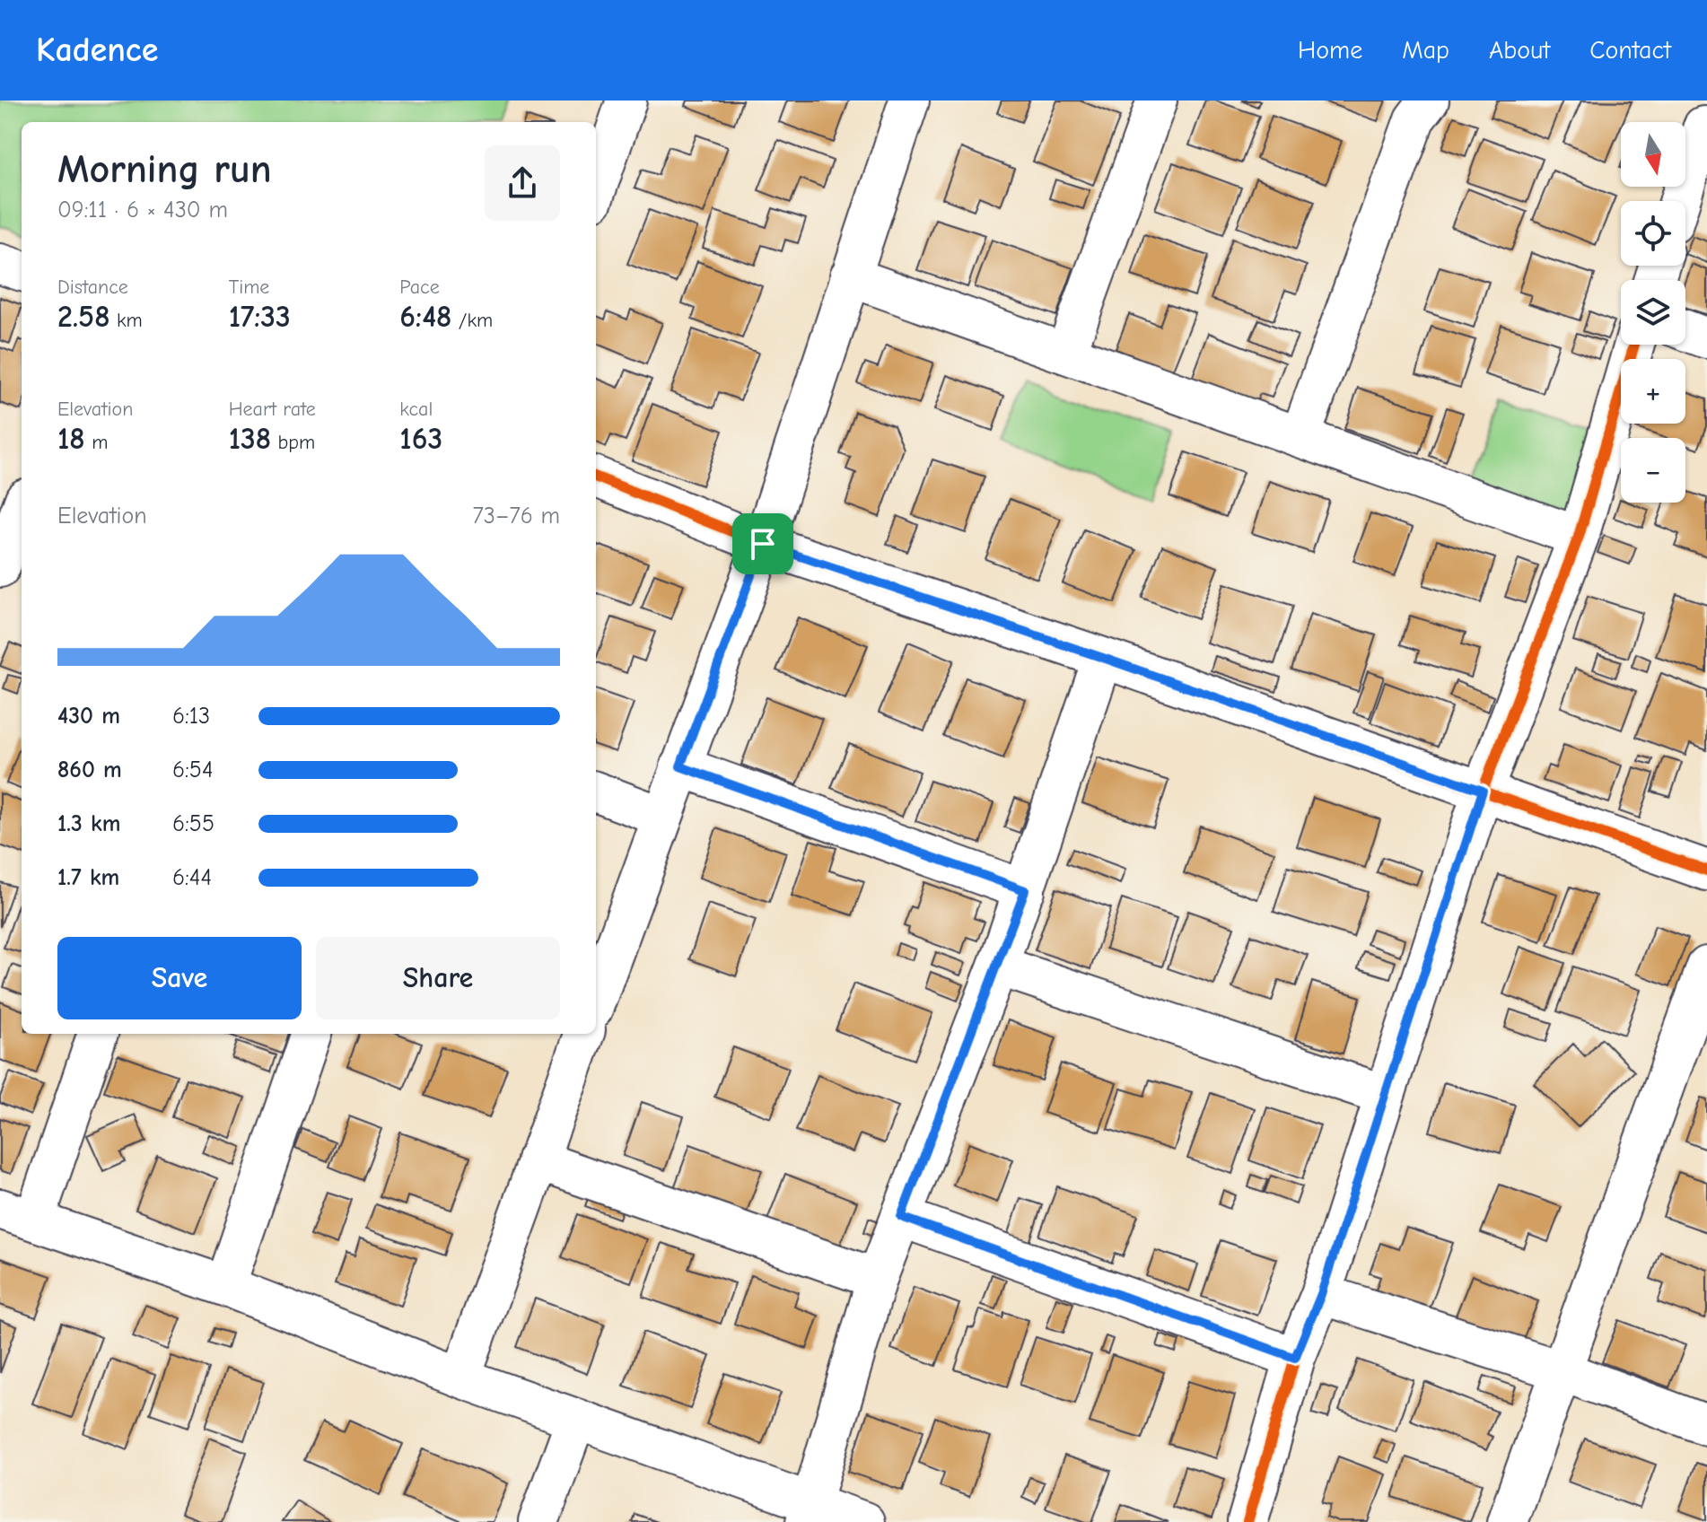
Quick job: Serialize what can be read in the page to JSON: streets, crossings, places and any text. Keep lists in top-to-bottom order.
{
  "north": "bottom",
  "page": {
    "header": "Kadence",
    "nav": [
      "Home",
      "Map",
      "About",
      "Contact"
    ],
    "map_buttons": ["+", "−"],
    "heading": ["Morning run", "09:11 · 6 × 430 m"],
    "stats": [
      ["Distance", "2.58 km"],
      ["Time", "17:33"],
      ["Pace", "6:48 /km"],
      ["Elevation", "18 m"],
      ["Heart rate", "138 bpm"],
      ["kcal", "163"]
    ],
    "chart": ["Elevation", "73–76 m"],
    "list": [
      {
        "name": "430 m",
        "note": "6:13"
      },
      {
        "name": "860 m",
        "note": "6:54"
      },
      {
        "name": "1.3 km",
        "note": "6:55"
      },
      {
        "name": "1.7 km",
        "note": "6:44"
      }
    ],
    "buttons": ["Save", "Share"]
  }
}
